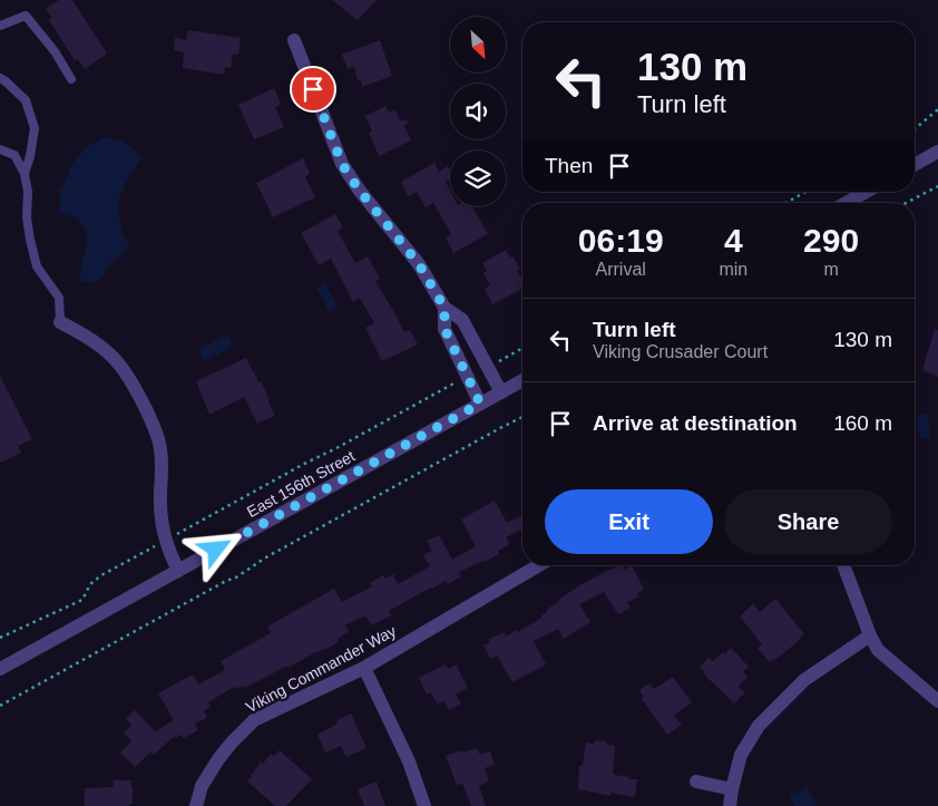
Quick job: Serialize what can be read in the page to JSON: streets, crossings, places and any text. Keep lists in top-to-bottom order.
{
  "streets": {
    "street": ["East 156th Street", "Viking Commander Way"]
  },
  "north": "bottom right",
  "page": {
    "turn": ["130 m", "Turn left"],
    "then": "Then",
    "eta": [
      "06:19",
      "Arrival",
      "4",
      "min",
      "290",
      "m"
    ],
    "list": [
      {
        "name": "Turn left",
        "note": "Viking Crusader Court",
        "value": "130 m"
      },
      {
        "name": "Arrive at destination",
        "value": "160 m"
      }
    ],
    "buttons": ["Exit", "Share"]
  }
}
